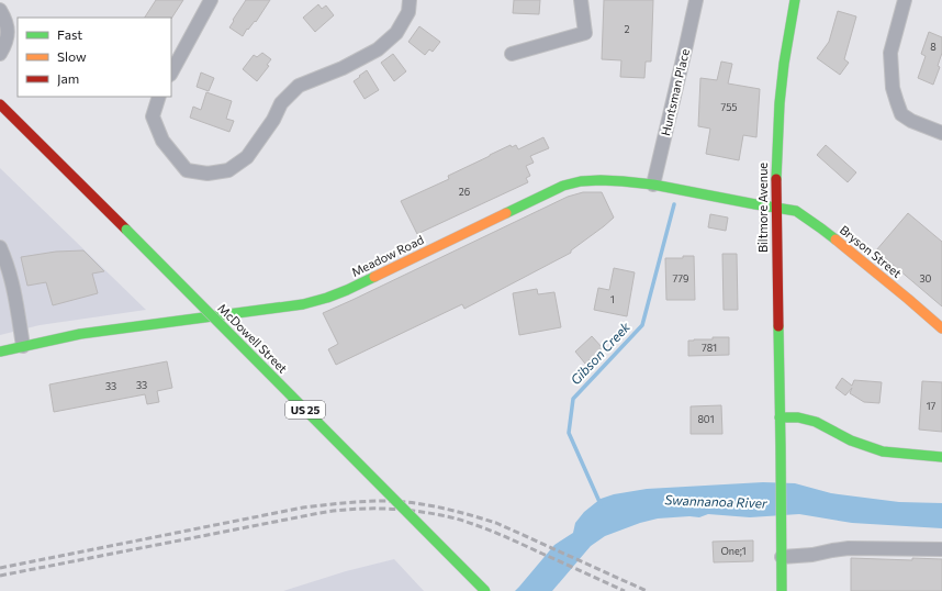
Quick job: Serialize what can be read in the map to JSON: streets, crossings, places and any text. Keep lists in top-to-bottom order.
{
  "streets": {
    "main road": [
      "Biltmore Avenue",
      "Bryson Street",
      "Meadow Road",
      "McDowell Street",
      "US 25"
    ],
    "street": ["Huntsman Place"]
  },
  "crossings": [
    ["Huntsman Place", "Meadow Road"],
    ["Biltmore Avenue", "Bryson Street"],
    ["Biltmore Avenue", "Meadow Road"],
    ["Bryson Street", "Meadow Road"]
  ],
  "water": ["Gibson Creek", "Swannanoa River"],
  "house_numbers": [
    "2",
    "8",
    "755",
    "26",
    "779",
    "30",
    "1",
    "781",
    "33",
    "33",
    "17",
    "801",
    "One;1"
  ],
  "legend": ["Fast", "Slow", "Jam"]
}
